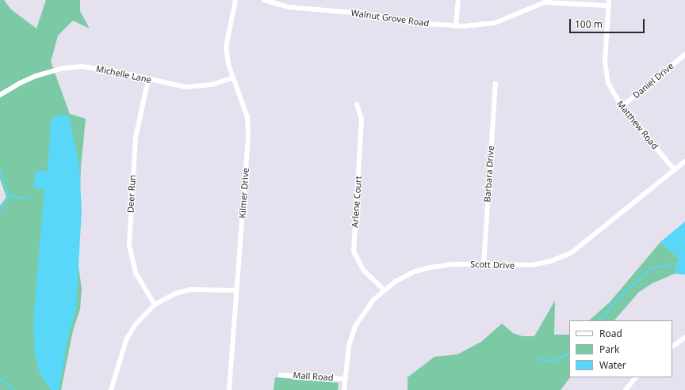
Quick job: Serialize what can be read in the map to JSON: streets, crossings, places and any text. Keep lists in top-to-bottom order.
{
  "streets": {
    "street": [
      "Walnut Grove Road",
      "Michelle Lane",
      "Daniel Drive",
      "Matthew Road",
      "Barbara Drive",
      "Kilmer Drive",
      "Deer Run",
      "Arlene Court",
      "Scott Drive",
      "Mall Road"
    ]
  },
  "crossings": [
    ["Walnut Grove Road", "Matthew Road"],
    ["Michelle Lane", "Kilmer Drive"],
    ["Michelle Lane", "Deer Run"],
    ["Daniel Drive", "Matthew Road"],
    ["Matthew Road", "Scott Drive"],
    ["Barbara Drive", "Scott Drive"],
    ["Arlene Court", "Scott Drive"],
    ["Scott Drive", "Mall Road"]
  ],
  "legend": ["Road", "Park", "Water"],
  "scale_bar": "100 m"
}
